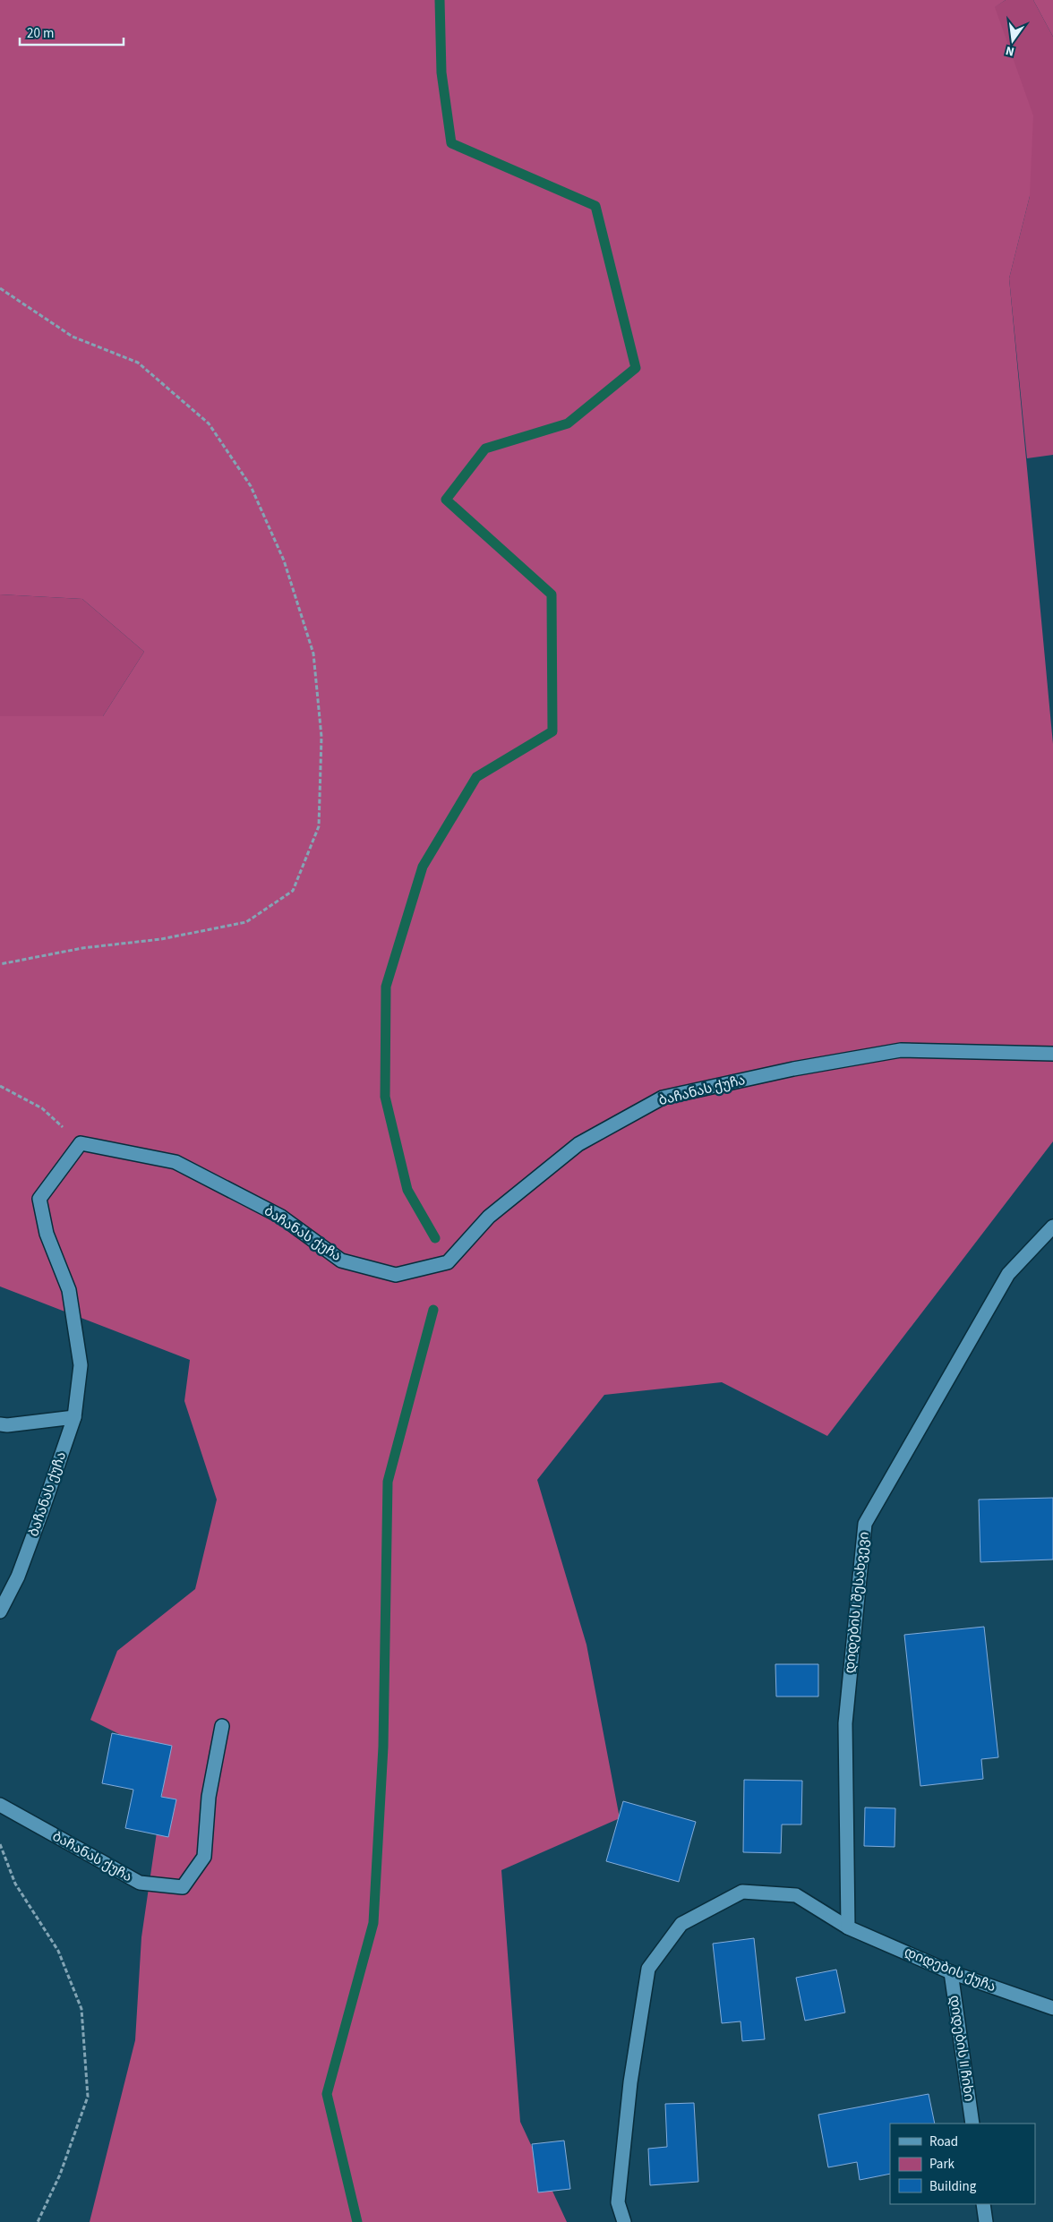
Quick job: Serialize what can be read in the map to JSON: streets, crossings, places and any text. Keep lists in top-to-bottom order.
{
  "streets": {
    "street": [
      "ბაჩანას ქუჩა",
      "დიდების I შესახვევი",
      "დიდების ქუჩა",
      "დიდების II ჩიხი"
    ]
  },
  "crossings": [
    ["დიდების I შესახვევი", "დიდების ქუჩა"],
    ["დიდების ქუჩა", "დიდების II ჩიხი"]
  ],
  "legend": ["Road", "Park", "Building"],
  "scale_bar": "20 m",
  "north": "bottom"
}
